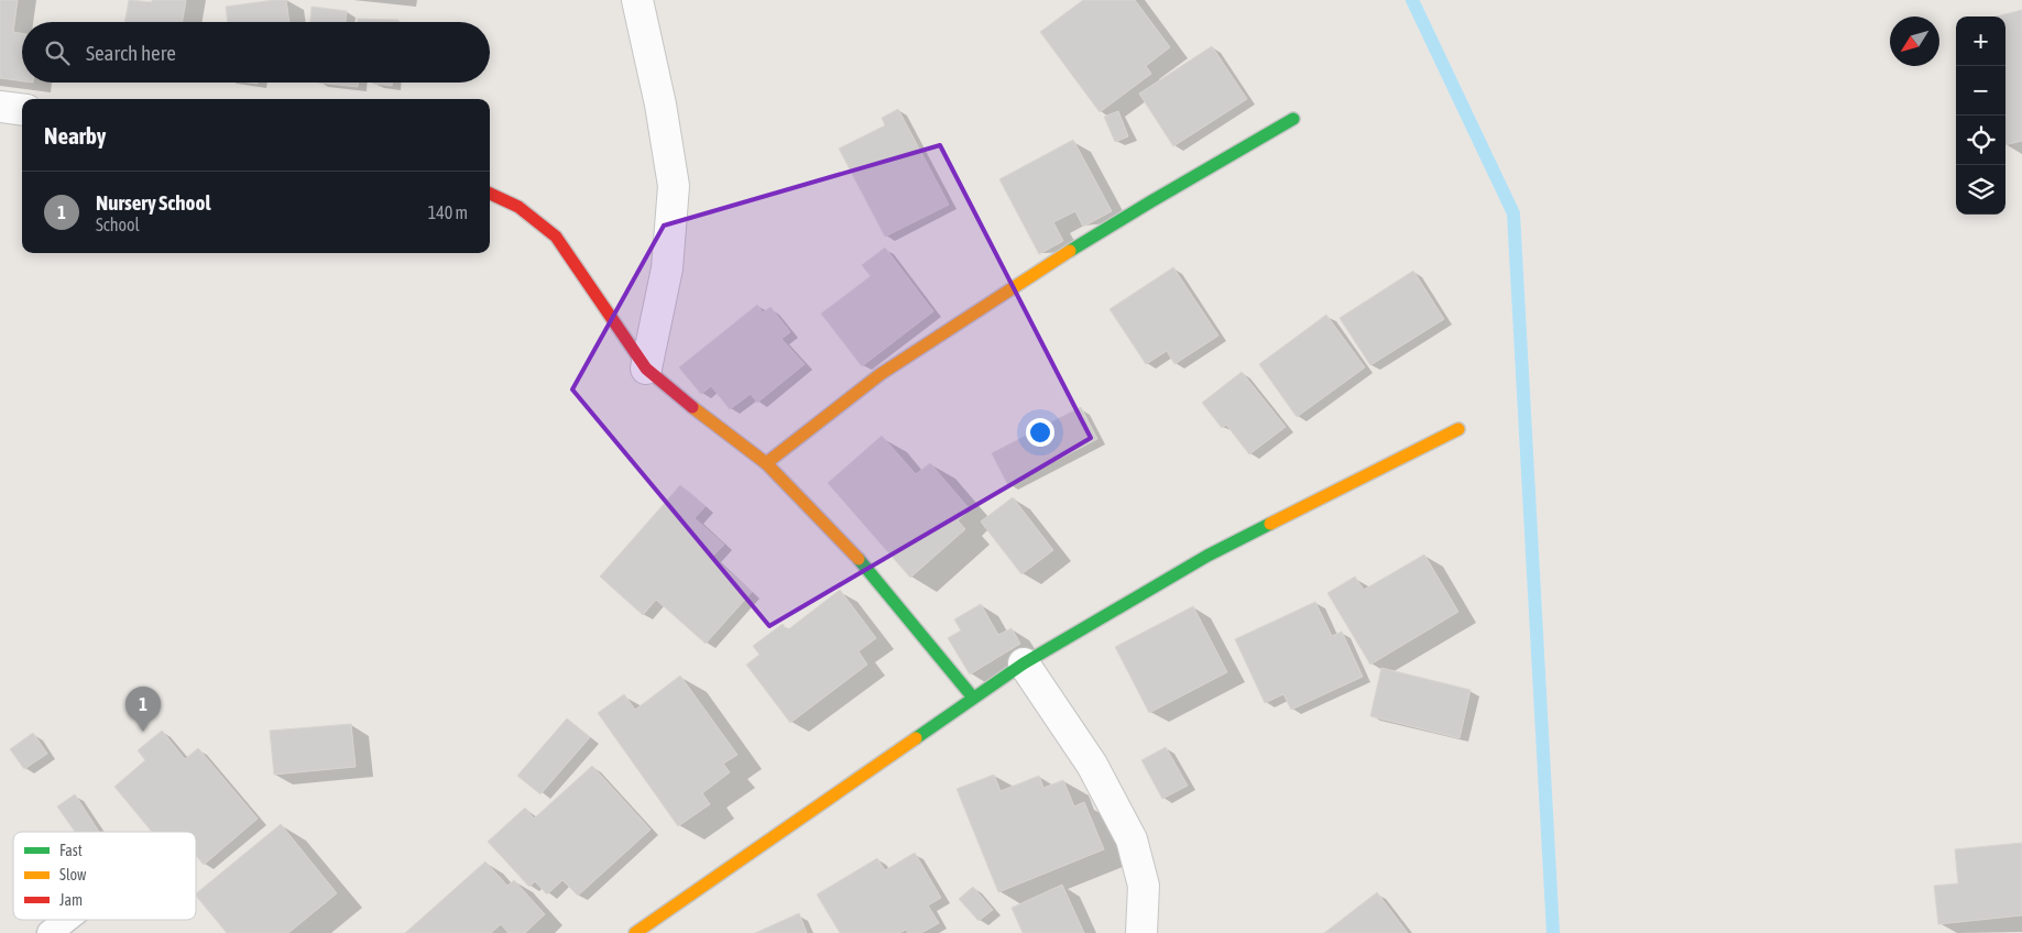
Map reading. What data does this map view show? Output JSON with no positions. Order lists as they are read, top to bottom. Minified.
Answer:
{"legend":["Fast","Slow","Jam"],"north":"bottom left","page":{"map_buttons":["+","−"],"search":"Search here","heading":"Nearby","list":[{"mark":"1","name":"Nursery School","note":"School","value":"140 m"}],"pins":"1"}}
